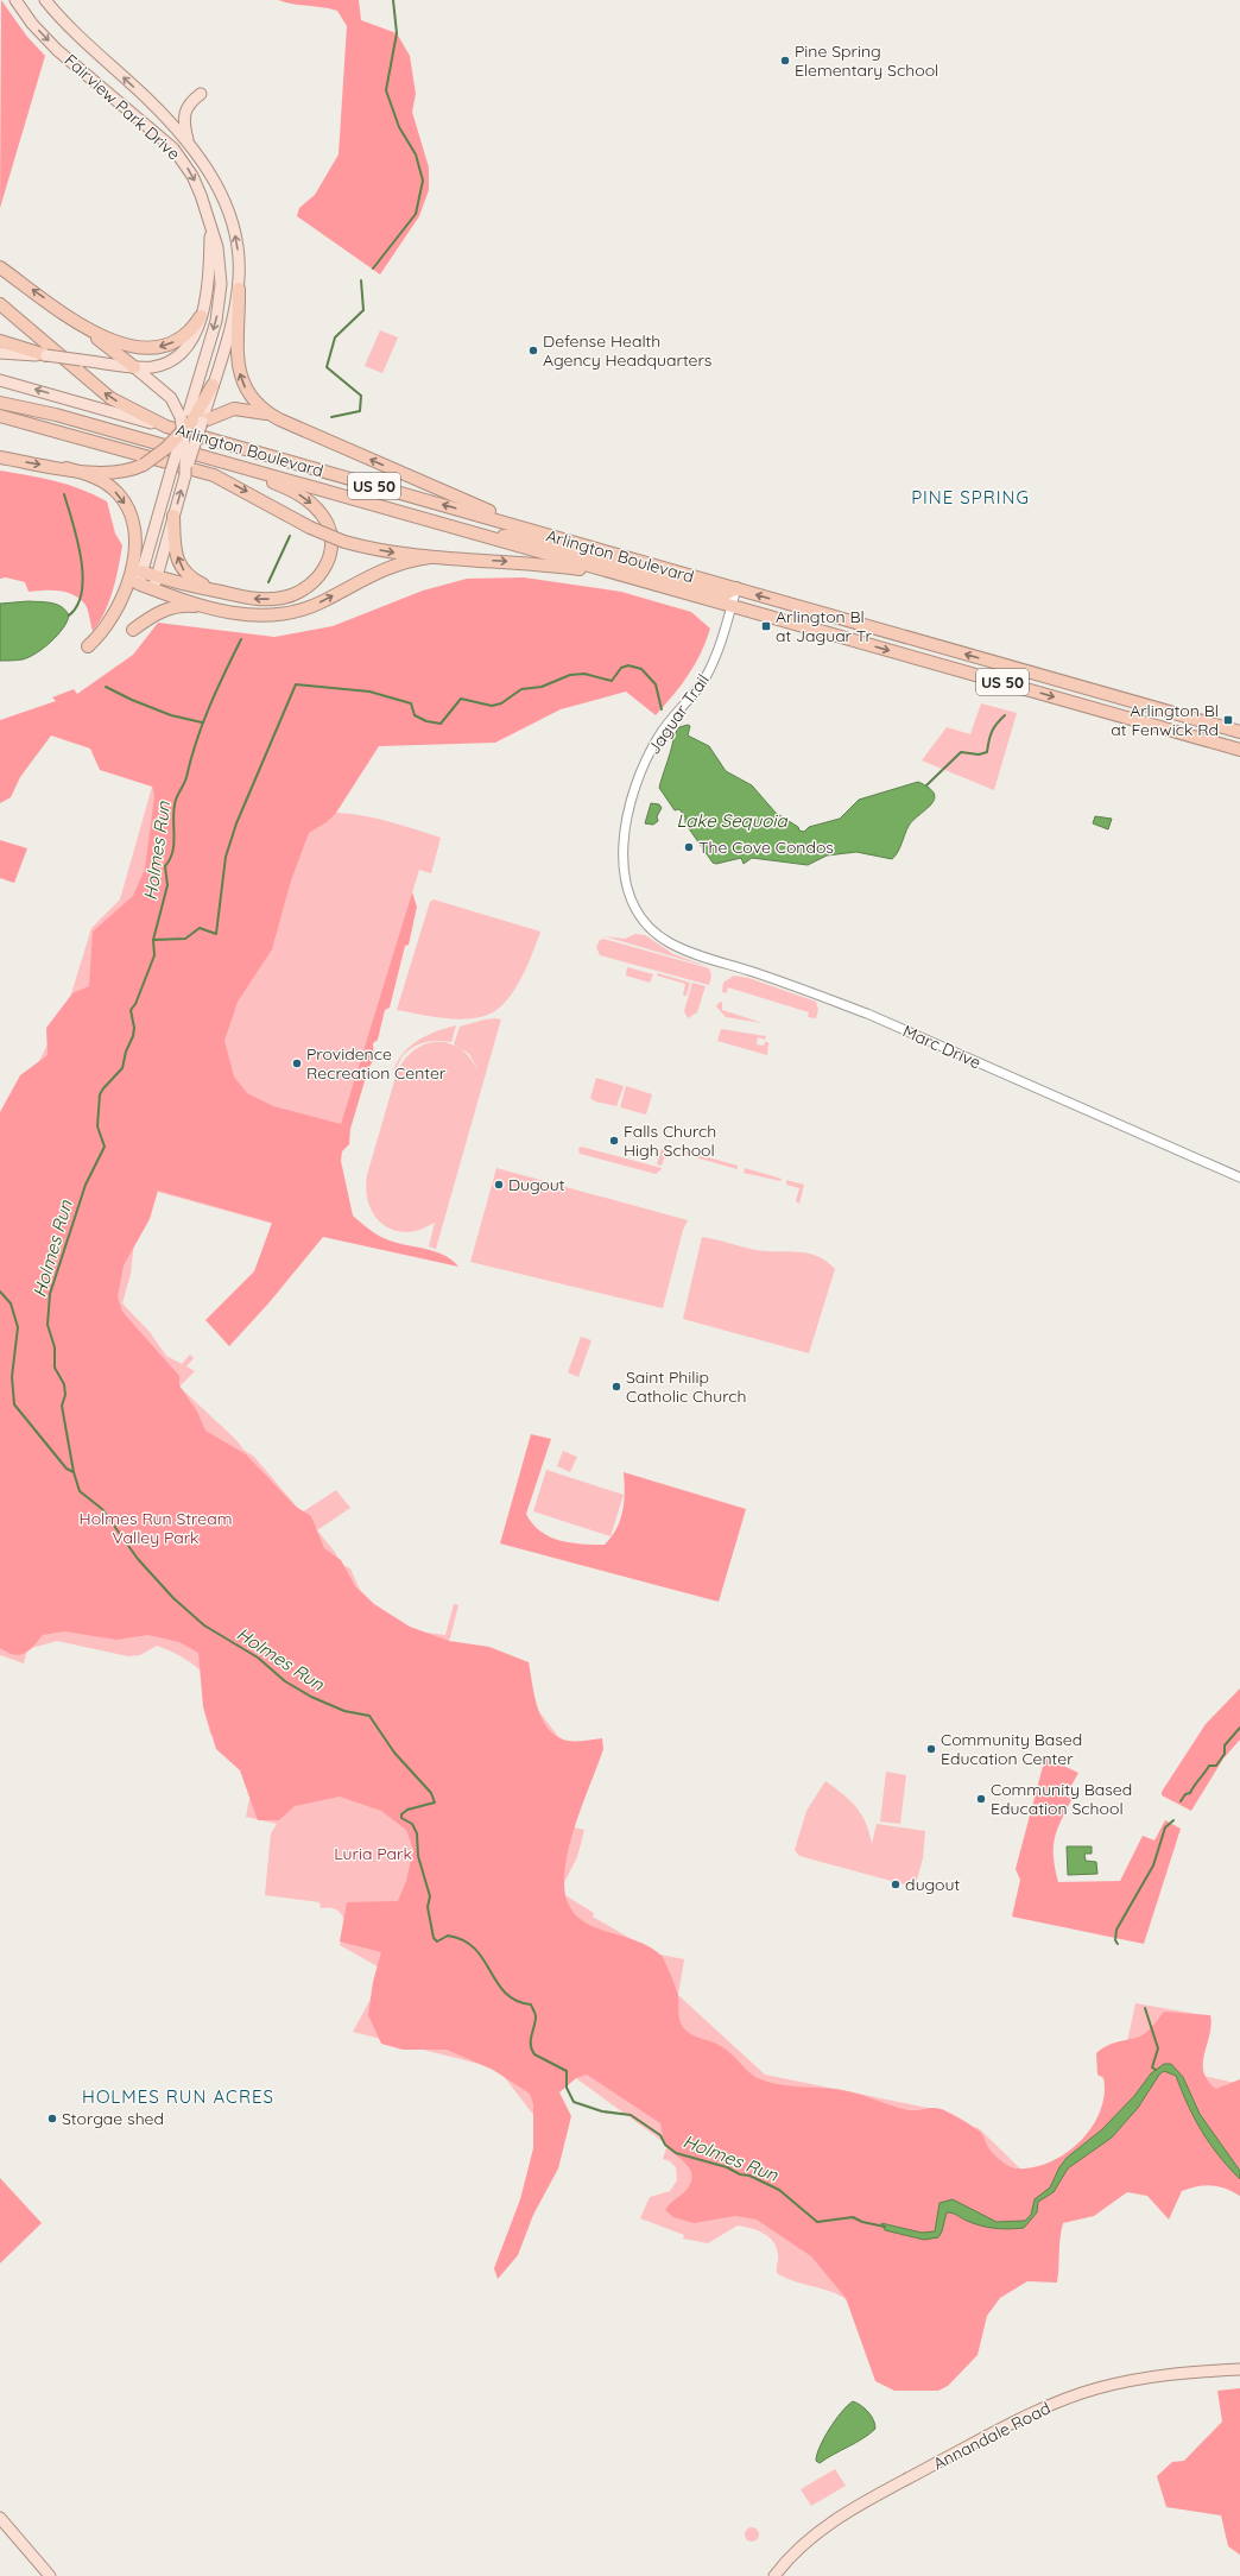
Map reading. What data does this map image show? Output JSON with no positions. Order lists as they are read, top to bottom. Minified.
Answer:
{"streets":{"highway":["Arlington Boulevard","US 50"],"main road":["Fairview Park Drive","Annandale Road"],"street":["Jaguar Trail","Marc Drive"]},"crossings":[["Arlington Boulevard","Jaguar Trail"],["Jaguar Trail","Marc Drive"]],"districts":["PINE SPRING","HOLMES RUN ACRES"],"water":["Lake Sequoia","Holmes Run"],"parks":["Holmes Run Stream Valley Park","Luria Park"],"places":{"other":["Pine Spring Elementary School","Defense Health Agency Headquarters","The Cove Condos","Providence Recreation Center","Falls Church High School","Dugout","Saint Philip Catholic Church","Community Based Education Center","Community Based Education School","dugout","Storgae shed"],"transit":["Arlington Bl at Jaguar Tr","Arlington Bl at Fenwick Rd"]}}
